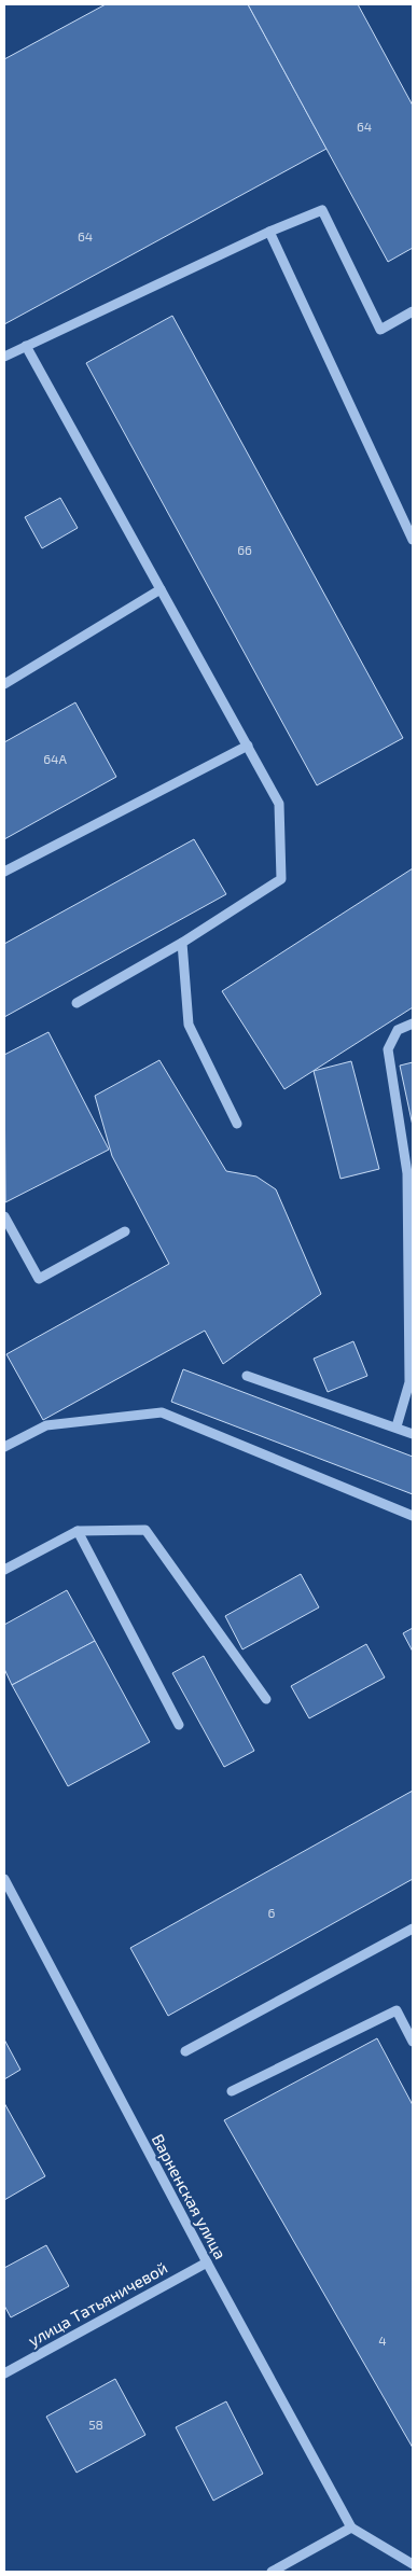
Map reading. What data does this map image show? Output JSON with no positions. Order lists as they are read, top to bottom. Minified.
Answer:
{"streets":{"street":["Варненская улица","улица Татьяничевой"]},"crossings":[["Варненская улица","улица Татьяничевой"]],"house_numbers":["64","64","66","64А","6","4","58"]}
